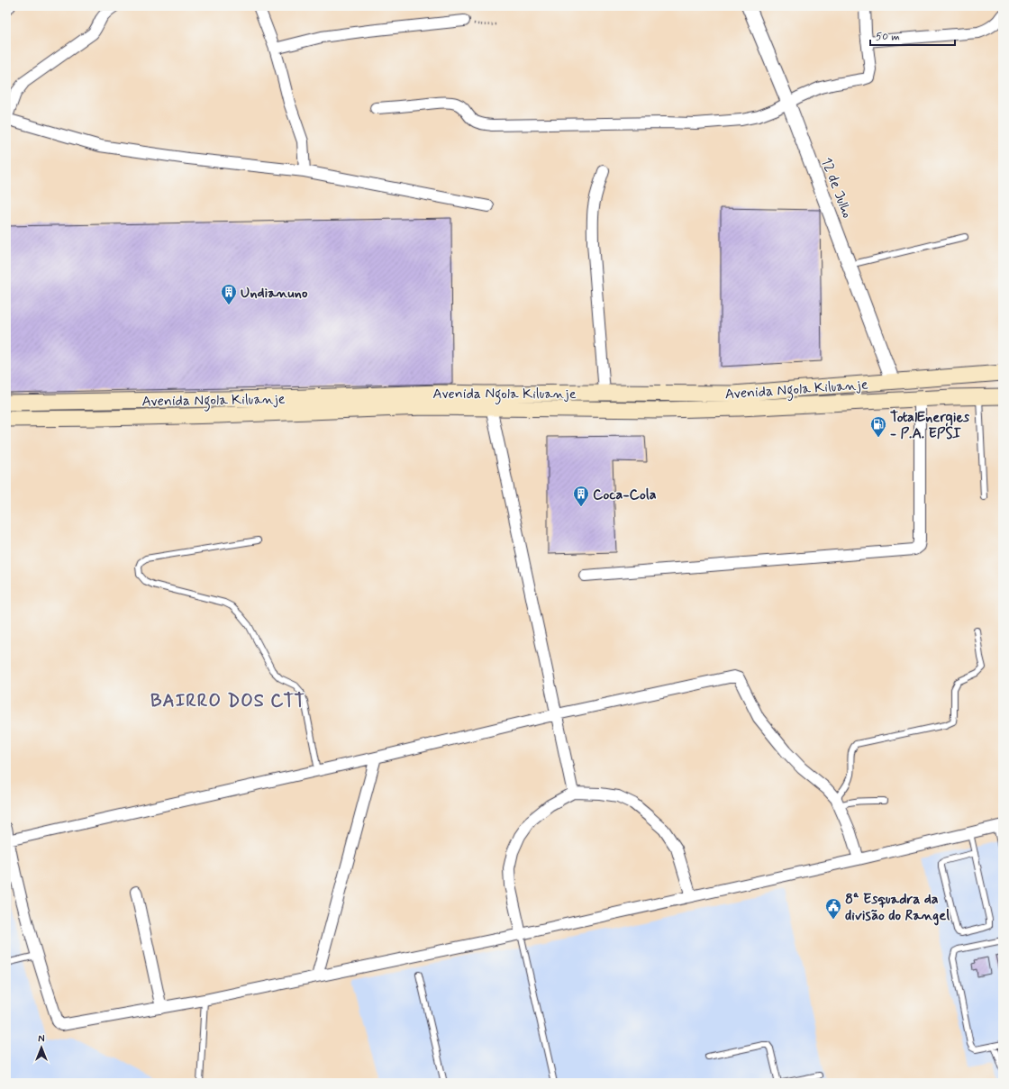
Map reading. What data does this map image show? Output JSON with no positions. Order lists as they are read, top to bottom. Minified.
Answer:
{"streets":{"main road":["Avenida Ngola Kiluanje"],"street":["12 de Julho"]},"crossings":[["12 de Julho","Avenida Ngola Kiluanje"]],"districts":["BAIRRO DOS CTT"],"places":{"building":["Undianuno","Coca-Cola"],"fuel station":["TotalEnergies - P.A. EPSI"],"public building":["8ª Esquadra da divisão do Rangel"]},"scale_bar":"50 m","north":"top"}
